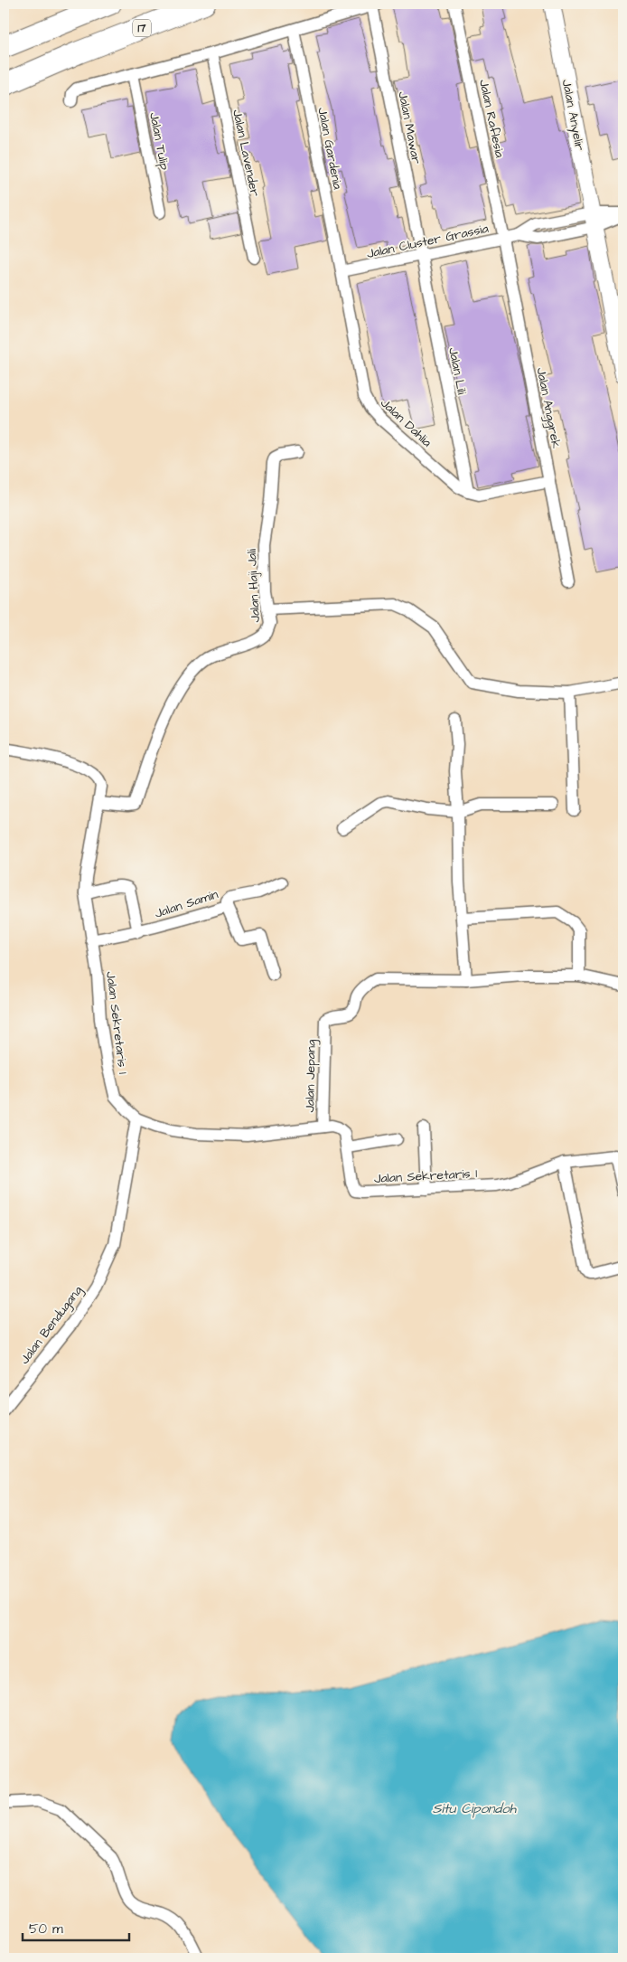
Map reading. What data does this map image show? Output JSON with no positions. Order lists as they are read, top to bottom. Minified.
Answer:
{"streets":{"highway":["17"],"street":["Jalan Anyelir","Jalan Raflesia","Jalan Mawar","Jalan Tulip","Jalan Gardenia","Jalan Lavender","Jalan Cluster Grassia","Jalan Lili","Jalan Anggrek","Jalan Dahlia","Jalan Haji Jali","Jalan Samin","Jalan Sekretaris 1","Jalan Jepang","Jalan Bendugang"]},"crossings":[["Jalan Anyelir","Jalan Cluster Grassia"],["Jalan Raflesia","Jalan Cluster Grassia"],["Jalan Raflesia","Jalan Anggrek"],["Jalan Mawar","Jalan Cluster Grassia"],["Jalan Mawar","Jalan Lili"],["Jalan Gardenia","Jalan Cluster Grassia"],["Jalan Gardenia","Jalan Dahlia"],["Jalan Cluster Grassia","Jalan Lili"],["Jalan Cluster Grassia","Jalan Anggrek"],["Jalan Cluster Grassia","Jalan Dahlia"],["Jalan Lili","Jalan Dahlia"],["Jalan Haji Jali","Jalan Sekretaris 1"],["Jalan Samin","Jalan Sekretaris 1"],["Jalan Sekretaris 1","Jalan Jepang"],["Jalan Sekretaris 1","Jalan Bendugang"]],"water":["Situ Cipondoh"],"scale_bar":"50 m"}
